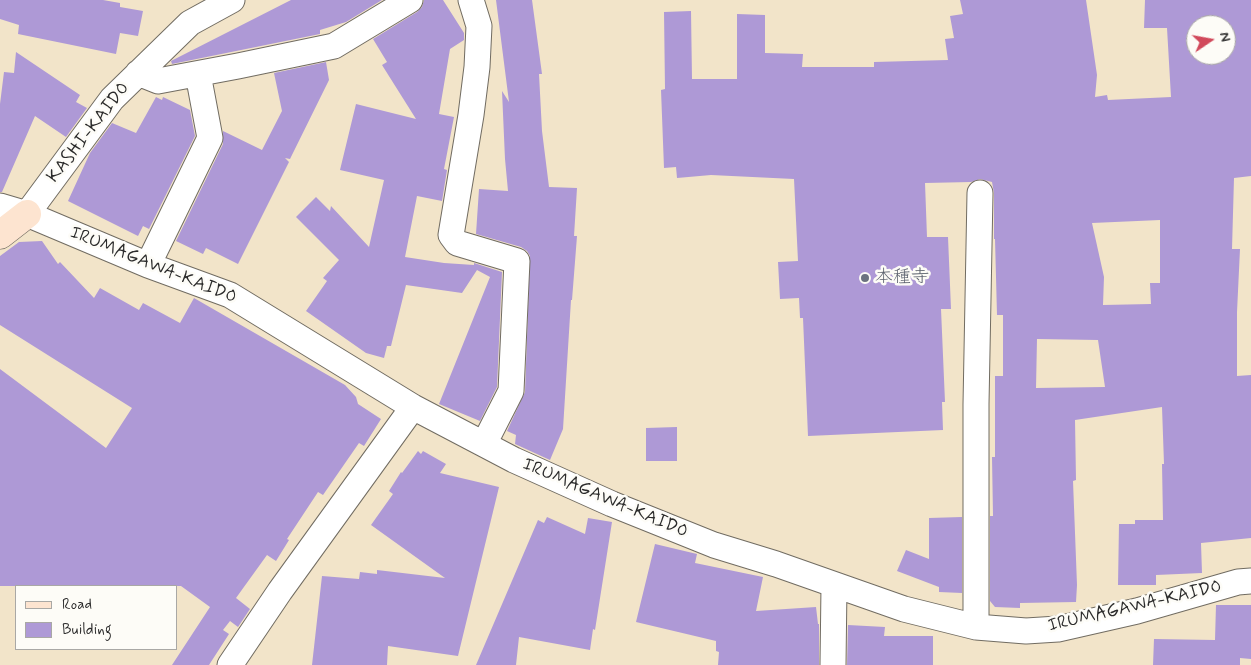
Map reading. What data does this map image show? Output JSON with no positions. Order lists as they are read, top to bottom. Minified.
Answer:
{"streets":{"street":["KASHI-KAIDO","IRUMAGAWA-KAIDO"]},"crossings":[["KASHI-KAIDO","IRUMAGAWA-KAIDO"]],"places":["本種寺"],"legend":["Road","Building"],"north":"right"}
